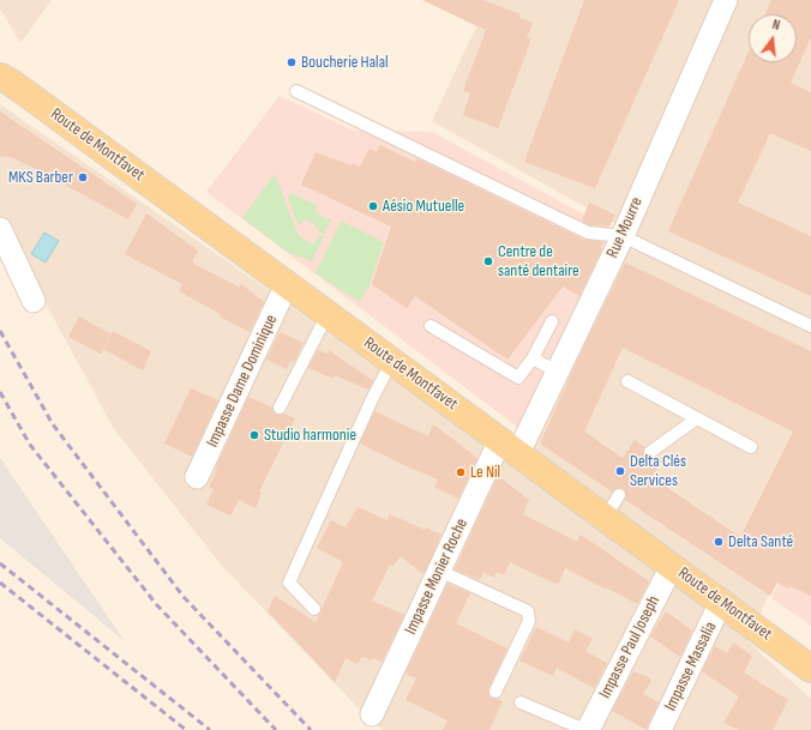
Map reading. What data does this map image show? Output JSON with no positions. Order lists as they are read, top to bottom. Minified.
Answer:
{"streets":{"main road":["Route de Montfavet"],"street":["Rue Mourre","Impasse Dame Dominique","Impasse Monier Roche","Impasse Paul Joseph","Impasse Massalia"]},"crossings":[["Route de Montfavet","Rue Mourre"],["Route de Montfavet","Impasse Dame Dominique"],["Route de Montfavet","Impasse Monier Roche"],["Route de Montfavet","Impasse Paul Joseph"],["Route de Montfavet","Impasse Massalia"],["Rue Mourre","Impasse Monier Roche"]],"places":["Boucherie Halal","MKS Barber","Aésio Mutuelle","Centre de santé dentaire","Studio harmonie","Delta Clés Services","Le Nil","Delta Santé"],"north":"top"}
